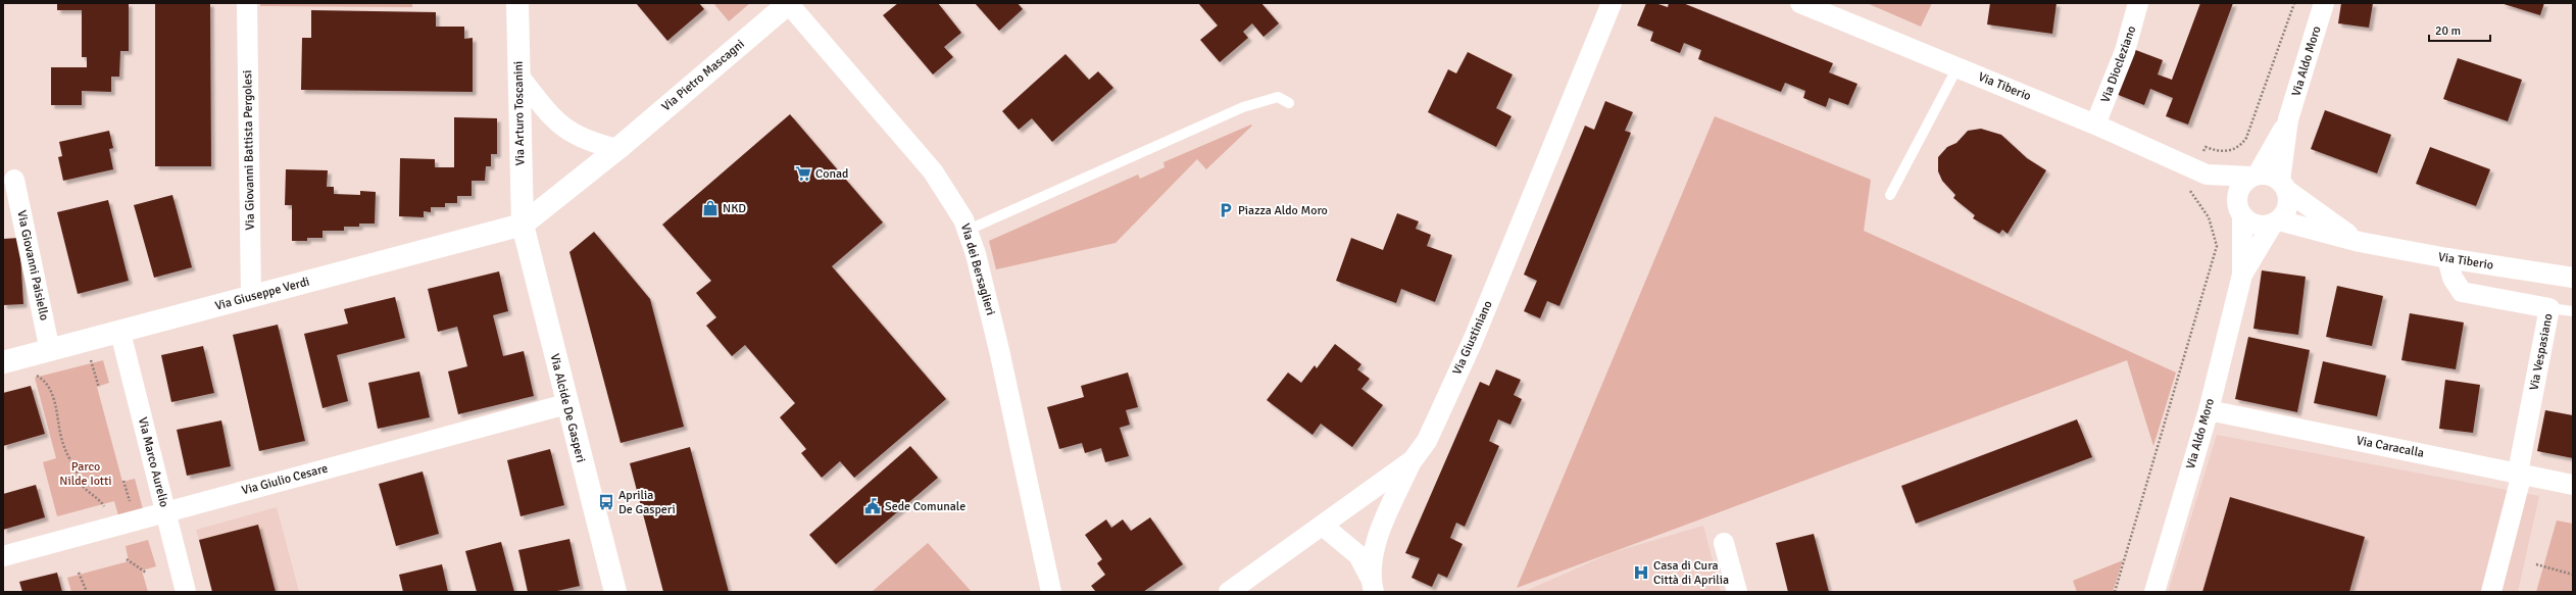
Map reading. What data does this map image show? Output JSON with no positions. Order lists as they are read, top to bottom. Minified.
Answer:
{"streets":{"street":["Via Aldo Moro","Via Diocleziano","Via Pietro Mascagni","Via Tiberio","Via Arturo Toscanini","Via Giovanni Battista Pergolesi","Via Giovanni Paisiello","Via dei Bersaglieri","Via Giuseppe Verdi","Via Giustiniano","Via Vespasiano","Via Alcide De Gasperi","Via Caracalla","Via Marco Aurelio","Via Giulio Cesare"]},"crossings":[["Via Aldo Moro","Via Tiberio"],["Via Aldo Moro","Via Caracalla"],["Via Diocleziano","Via Tiberio"],["Via Pietro Mascagni","Via Arturo Toscanini"],["Via Pietro Mascagni","Via dei Bersaglieri"],["Via Pietro Mascagni","Via Giuseppe Verdi"],["Via Pietro Mascagni","Via Alcide De Gasperi"],["Via Tiberio","Via Vespasiano"],["Via Arturo Toscanini","Via Giuseppe Verdi"],["Via Arturo Toscanini","Via Alcide De Gasperi"],["Via Giovanni Battista Pergolesi","Via Giuseppe Verdi"],["Via Giovanni Paisiello","Via Giuseppe Verdi"],["Via Giuseppe Verdi","Via Alcide De Gasperi"],["Via Giuseppe Verdi","Via Marco Aurelio"],["Via Vespasiano","Via Caracalla"],["Via Alcide De Gasperi","Via Giulio Cesare"],["Via Marco Aurelio","Via Giulio Cesare"]],"parks":["Parco Nilde Iotti"],"places":{"supermarket":["Conad"],"shop":["NKD"],"parking":["Piazza Aldo Moro"],"bus stop":["Aprilia De Gasperi"],"public building":["Sede Comunale"],"hospital":["Casa di Cura Città di Aprilia"]},"scale_bar":"20 m"}
